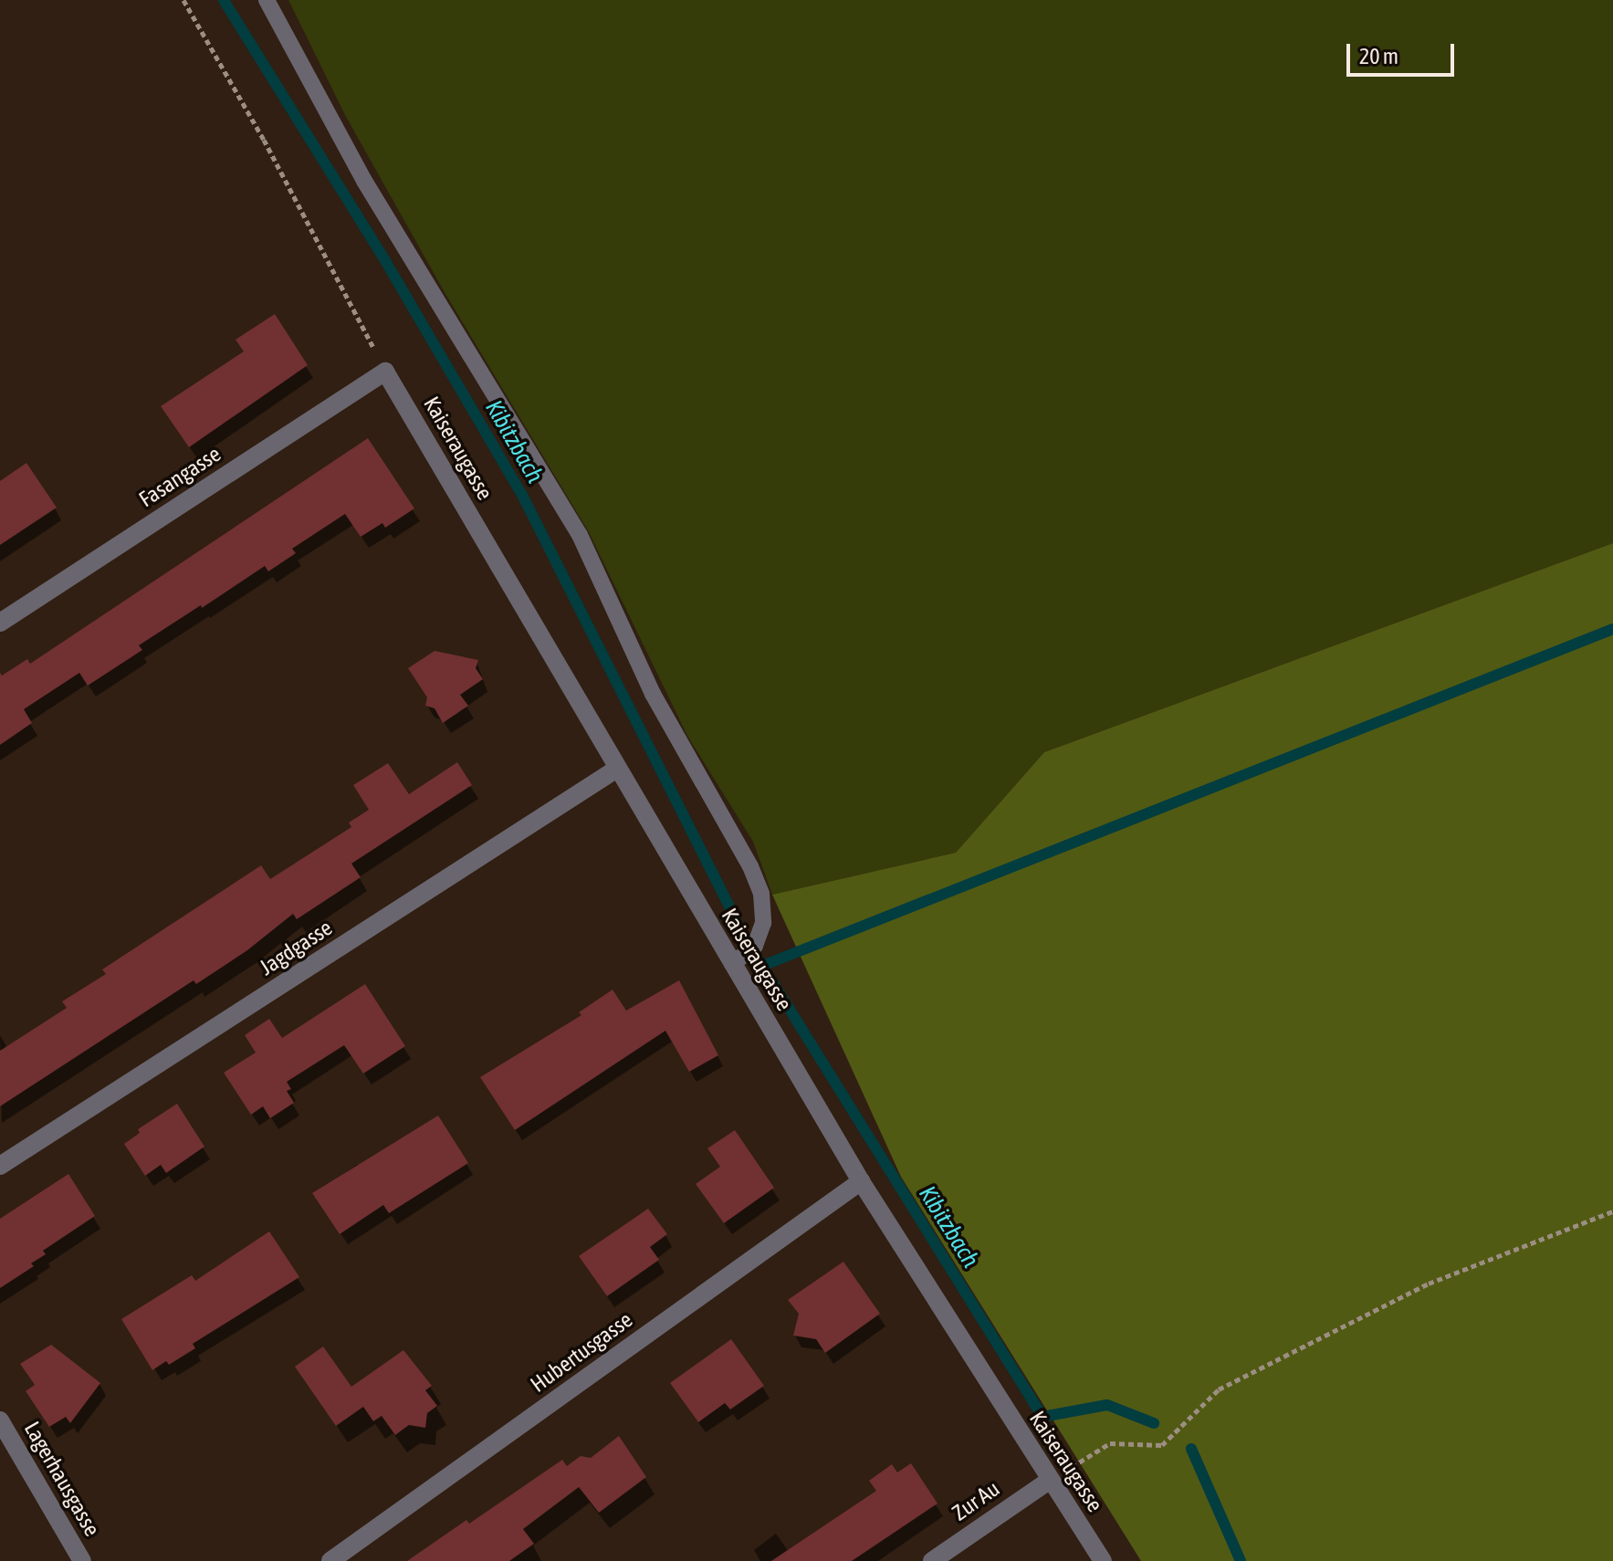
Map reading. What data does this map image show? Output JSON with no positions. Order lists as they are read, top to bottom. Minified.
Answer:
{"streets":{"street":["Kaiseraugasse","Fasangasse","Jagdgasse","Hubertusgasse","Lagerhausgasse","Zur Au"]},"crossings":[["Kaiseraugasse","Fasangasse"],["Kaiseraugasse","Jagdgasse"],["Kaiseraugasse","Hubertusgasse"],["Kaiseraugasse","Zur Au"]],"water":["Kibitzbach"],"scale_bar":"20 m"}
